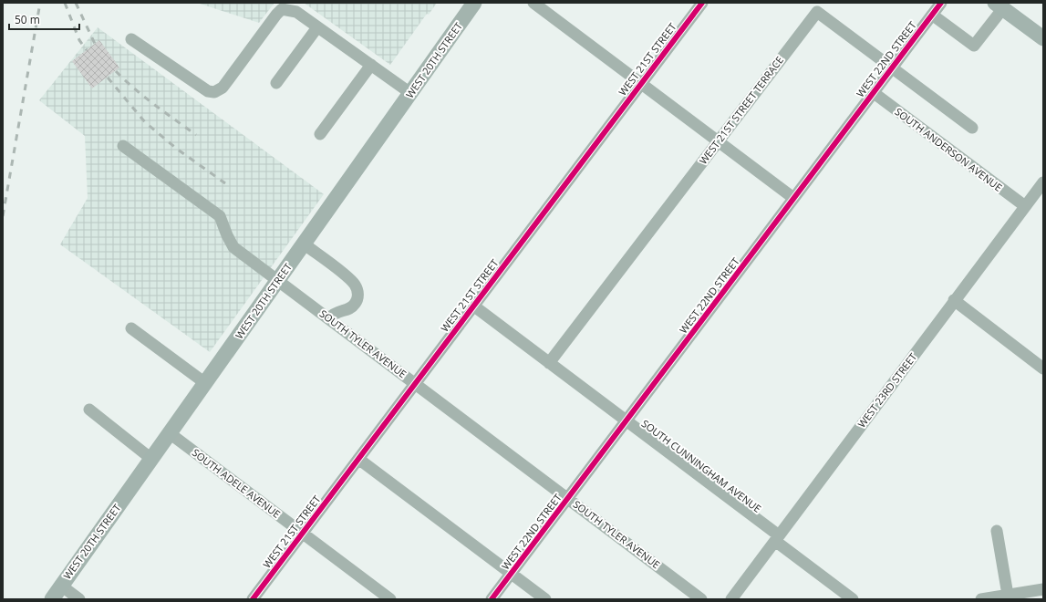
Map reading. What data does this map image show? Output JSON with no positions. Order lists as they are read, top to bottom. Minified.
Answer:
{"streets":{"main road":["WEST 20TH STREET"],"street":["WEST 21ST STREET","WEST 22ND STREET","WEST 21ST STREET TERRACE","SOUTH ANDERSON AVENUE","SOUTH TYLER AVENUE","WEST 23RD STREET","SOUTH CUNNINGHAM AVENUE","SOUTH ADELE AVENUE"]},"crossings":[["WEST 21ST STREET","SOUTH TYLER AVENUE"],["WEST 21ST STREET","SOUTH CUNNINGHAM AVENUE"],["WEST 21ST STREET","SOUTH ADELE AVENUE"],["WEST 22ND STREET","WEST 21ST STREET TERRACE"],["WEST 22ND STREET","SOUTH ANDERSON AVENUE"],["WEST 22ND STREET","SOUTH TYLER AVENUE"],["WEST 22ND STREET","SOUTH CUNNINGHAM AVENUE"],["WEST 20TH STREET","SOUTH TYLER AVENUE"],["WEST 20TH STREET","SOUTH ADELE AVENUE"],["WEST 21ST STREET TERRACE","SOUTH CUNNINGHAM AVENUE"],["SOUTH ANDERSON AVENUE","WEST 23RD STREET"],["WEST 23RD STREET","SOUTH CUNNINGHAM AVENUE"]],"scale_bar":"50 m"}
